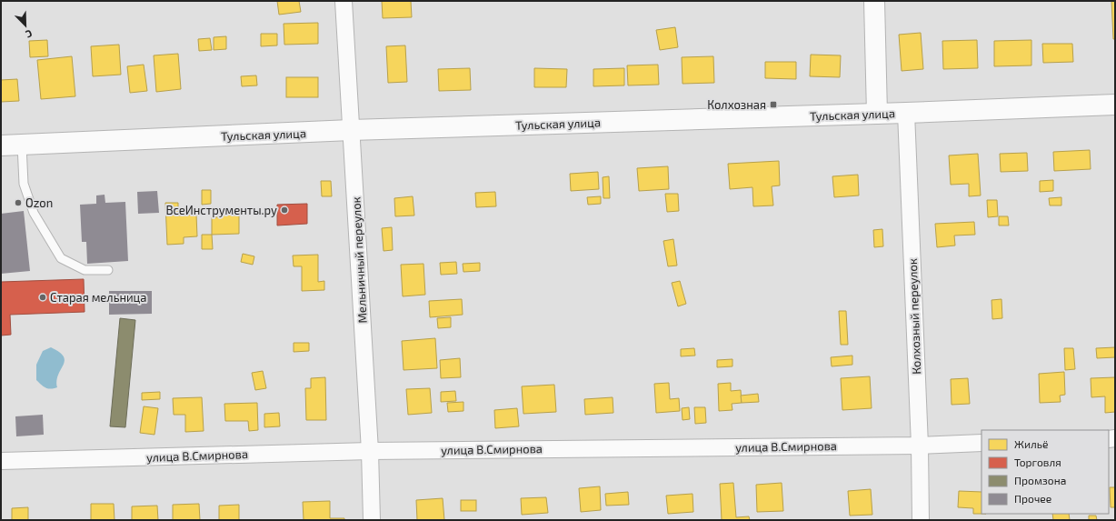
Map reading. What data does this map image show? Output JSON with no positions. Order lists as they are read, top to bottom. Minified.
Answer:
{"streets":{"main road":["Тульская улица"],"street":["Мельничный переулок","Колхозный переулок","улица В.Смирнова"]},"crossings":[["Тульская улица","Мельничный переулок"],["Тульская улица","Колхозный переулок"],["Мельничный переулок","улица В.Смирнова"],["Колхозный переулок","улица В.Смирнова"]],"places":{"transit":["Колхозная"],"other":["Ozon","ВсеИнструменты.ру","Старая мельница"]},"legend":["Жильё","Торговля","Промзона","Прочее"],"north":"bottom right"}
